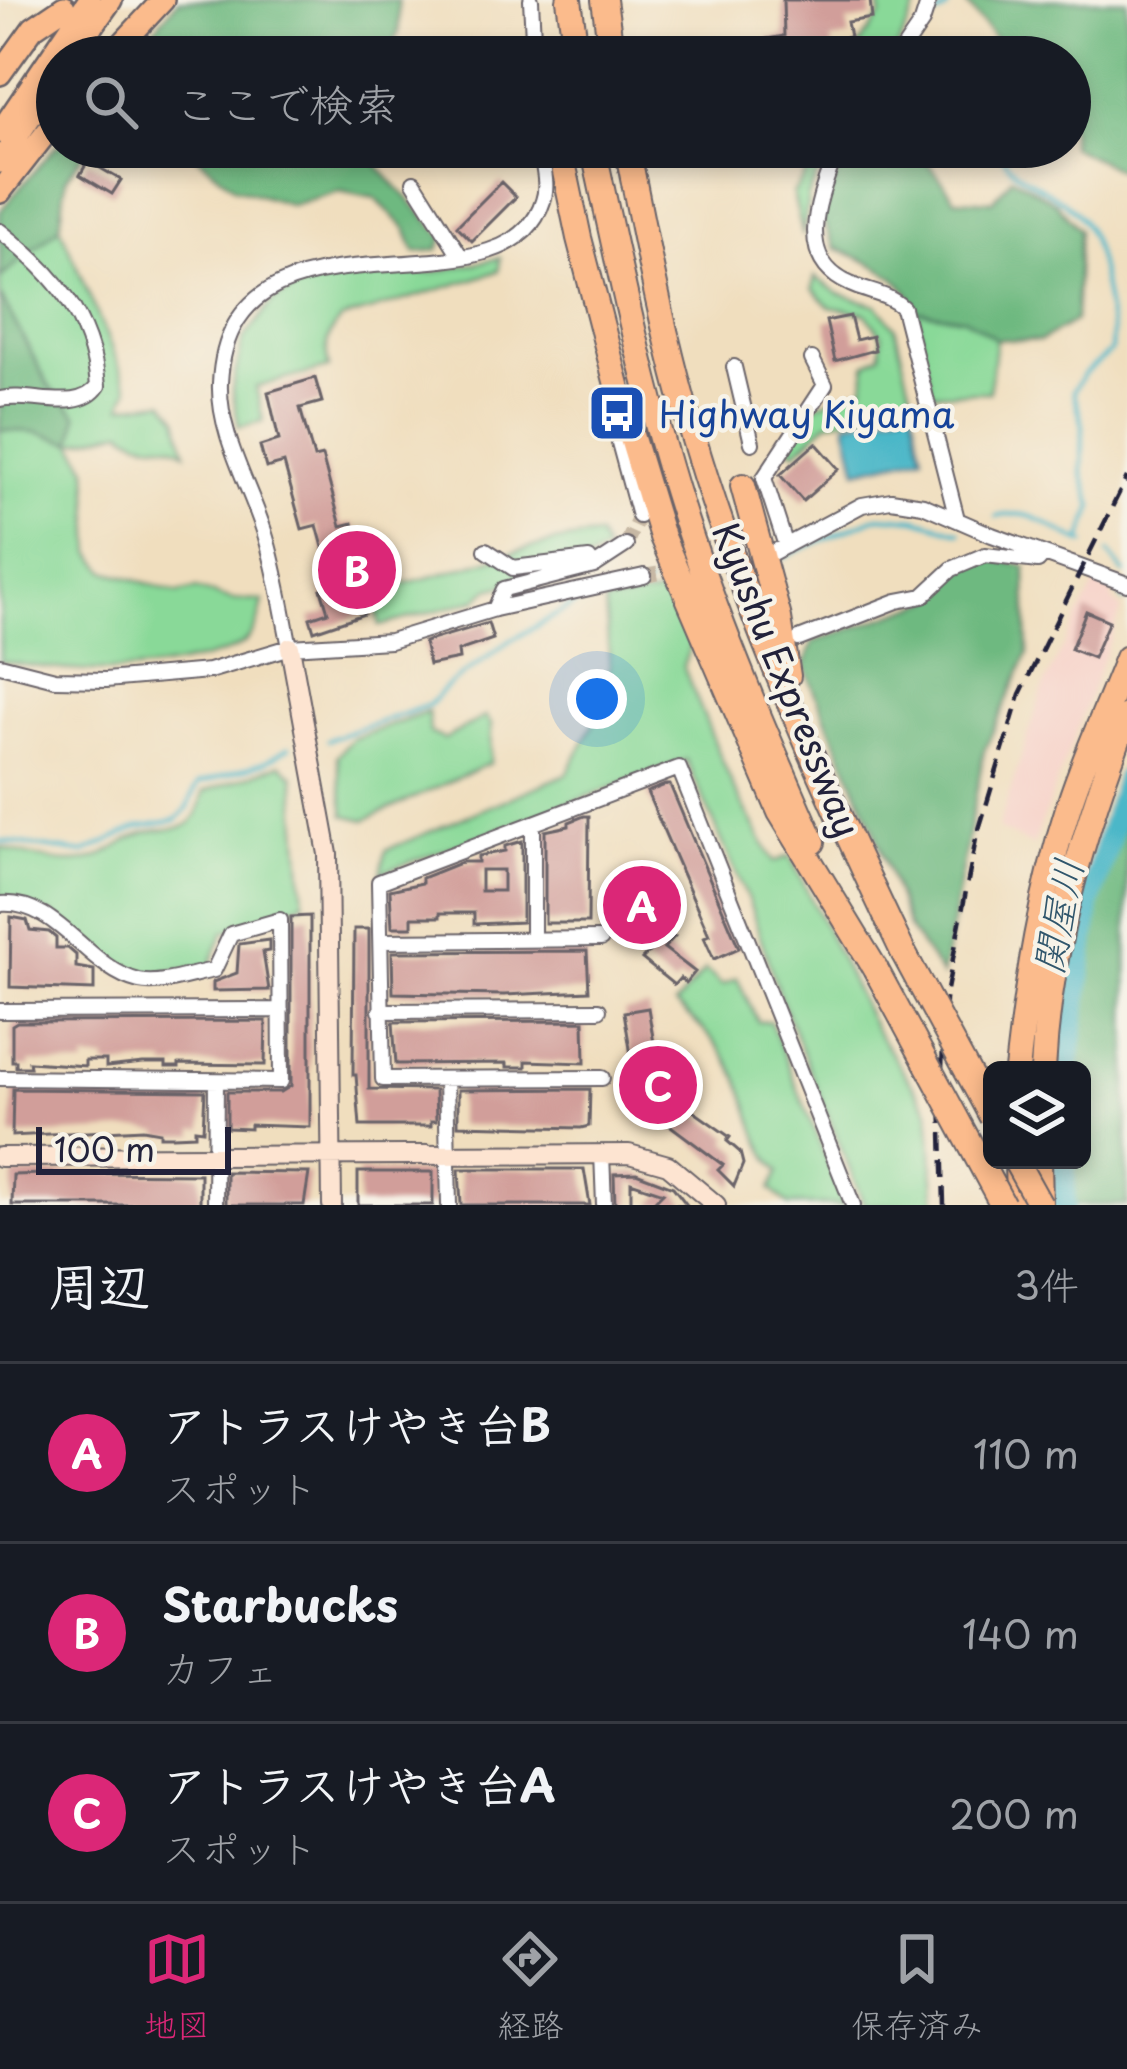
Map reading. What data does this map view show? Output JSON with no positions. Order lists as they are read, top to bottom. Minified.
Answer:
{"streets":{"highway":["Kyushu Expressway"]},"water":["関屋川"],"places":{"bus stop":["Highway Kiyama"]},"scale_bar":"100 m","page":{"search":"ここで検索","pins":["B","A","C"],"scale":"100 m","heading":["周辺","3件"],"list":[{"mark":"A","name":"アトラスけやき台B","note":"スポット","value":"110 m"},{"mark":"B","name":"Starbucks","note":"カフェ","value":"140 m"},{"mark":"C","name":"アトラスけやき台A","note":"スポット","value":"200 m"}],"nav":["地図","経路","保存済み"]}}
